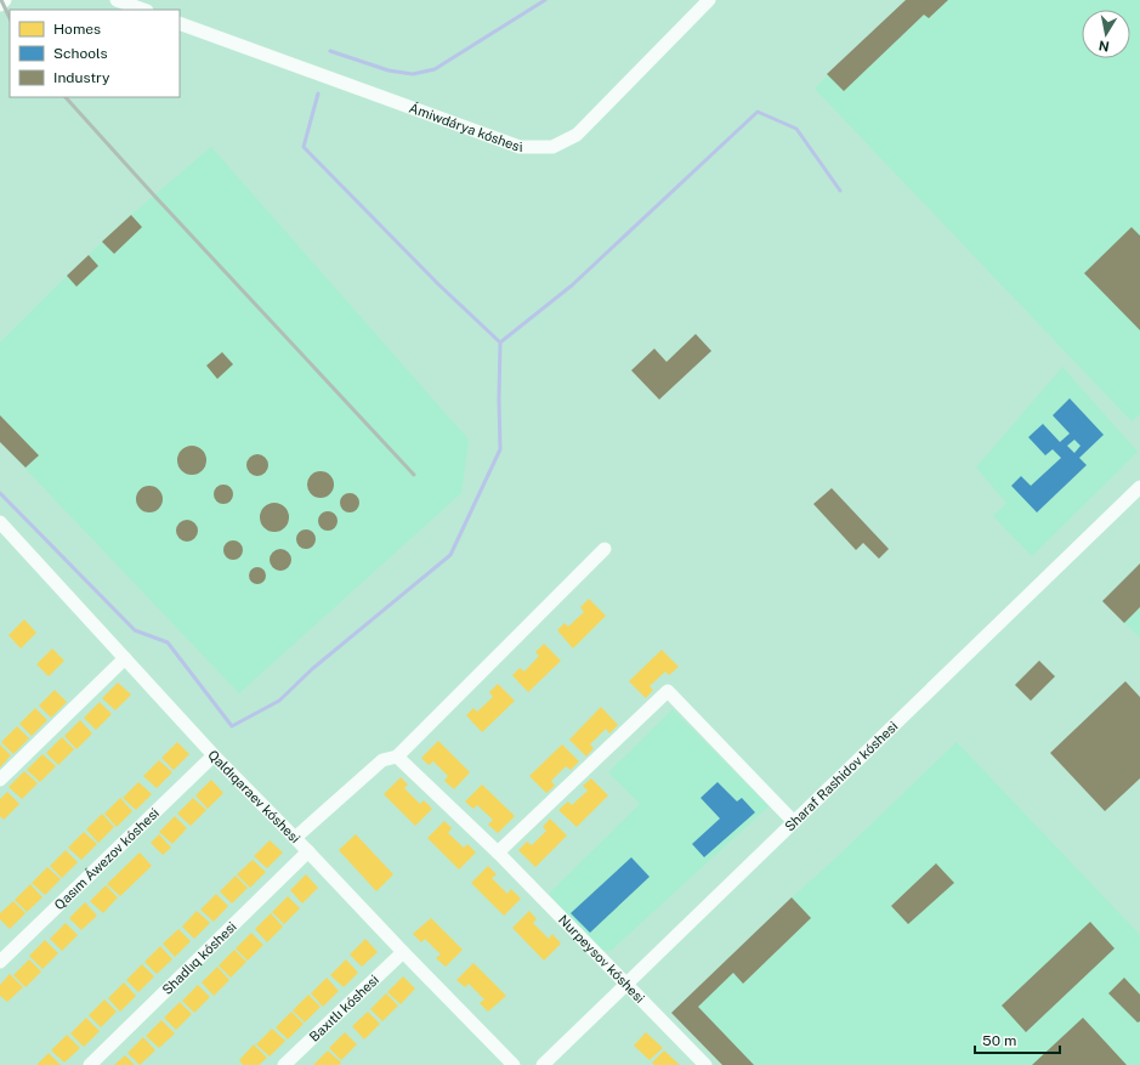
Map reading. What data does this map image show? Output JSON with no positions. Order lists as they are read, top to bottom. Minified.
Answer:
{"streets":{"street":["Ámiwdárya kóshesi","Sharaf Rashidov kóshesi","Qaldıqaraev kóshesi","Qasım Áwezov kóshesi","Shadlıq kóshesi","Nurpeysov kóshesi","Baxıtlı kóshesi"]},"crossings":[["Sharaf Rashidov kóshesi","Nurpeysov kóshesi"],["Qaldıqaraev kóshesi","Qasım Áwezov kóshesi"],["Qaldıqaraev kóshesi","Shadlıq kóshesi"],["Qaldıqaraev kóshesi","Baxıtlı kóshesi"]],"legend":["Homes","Schools","Industry"],"scale_bar":"50 m","north":"bottom"}
